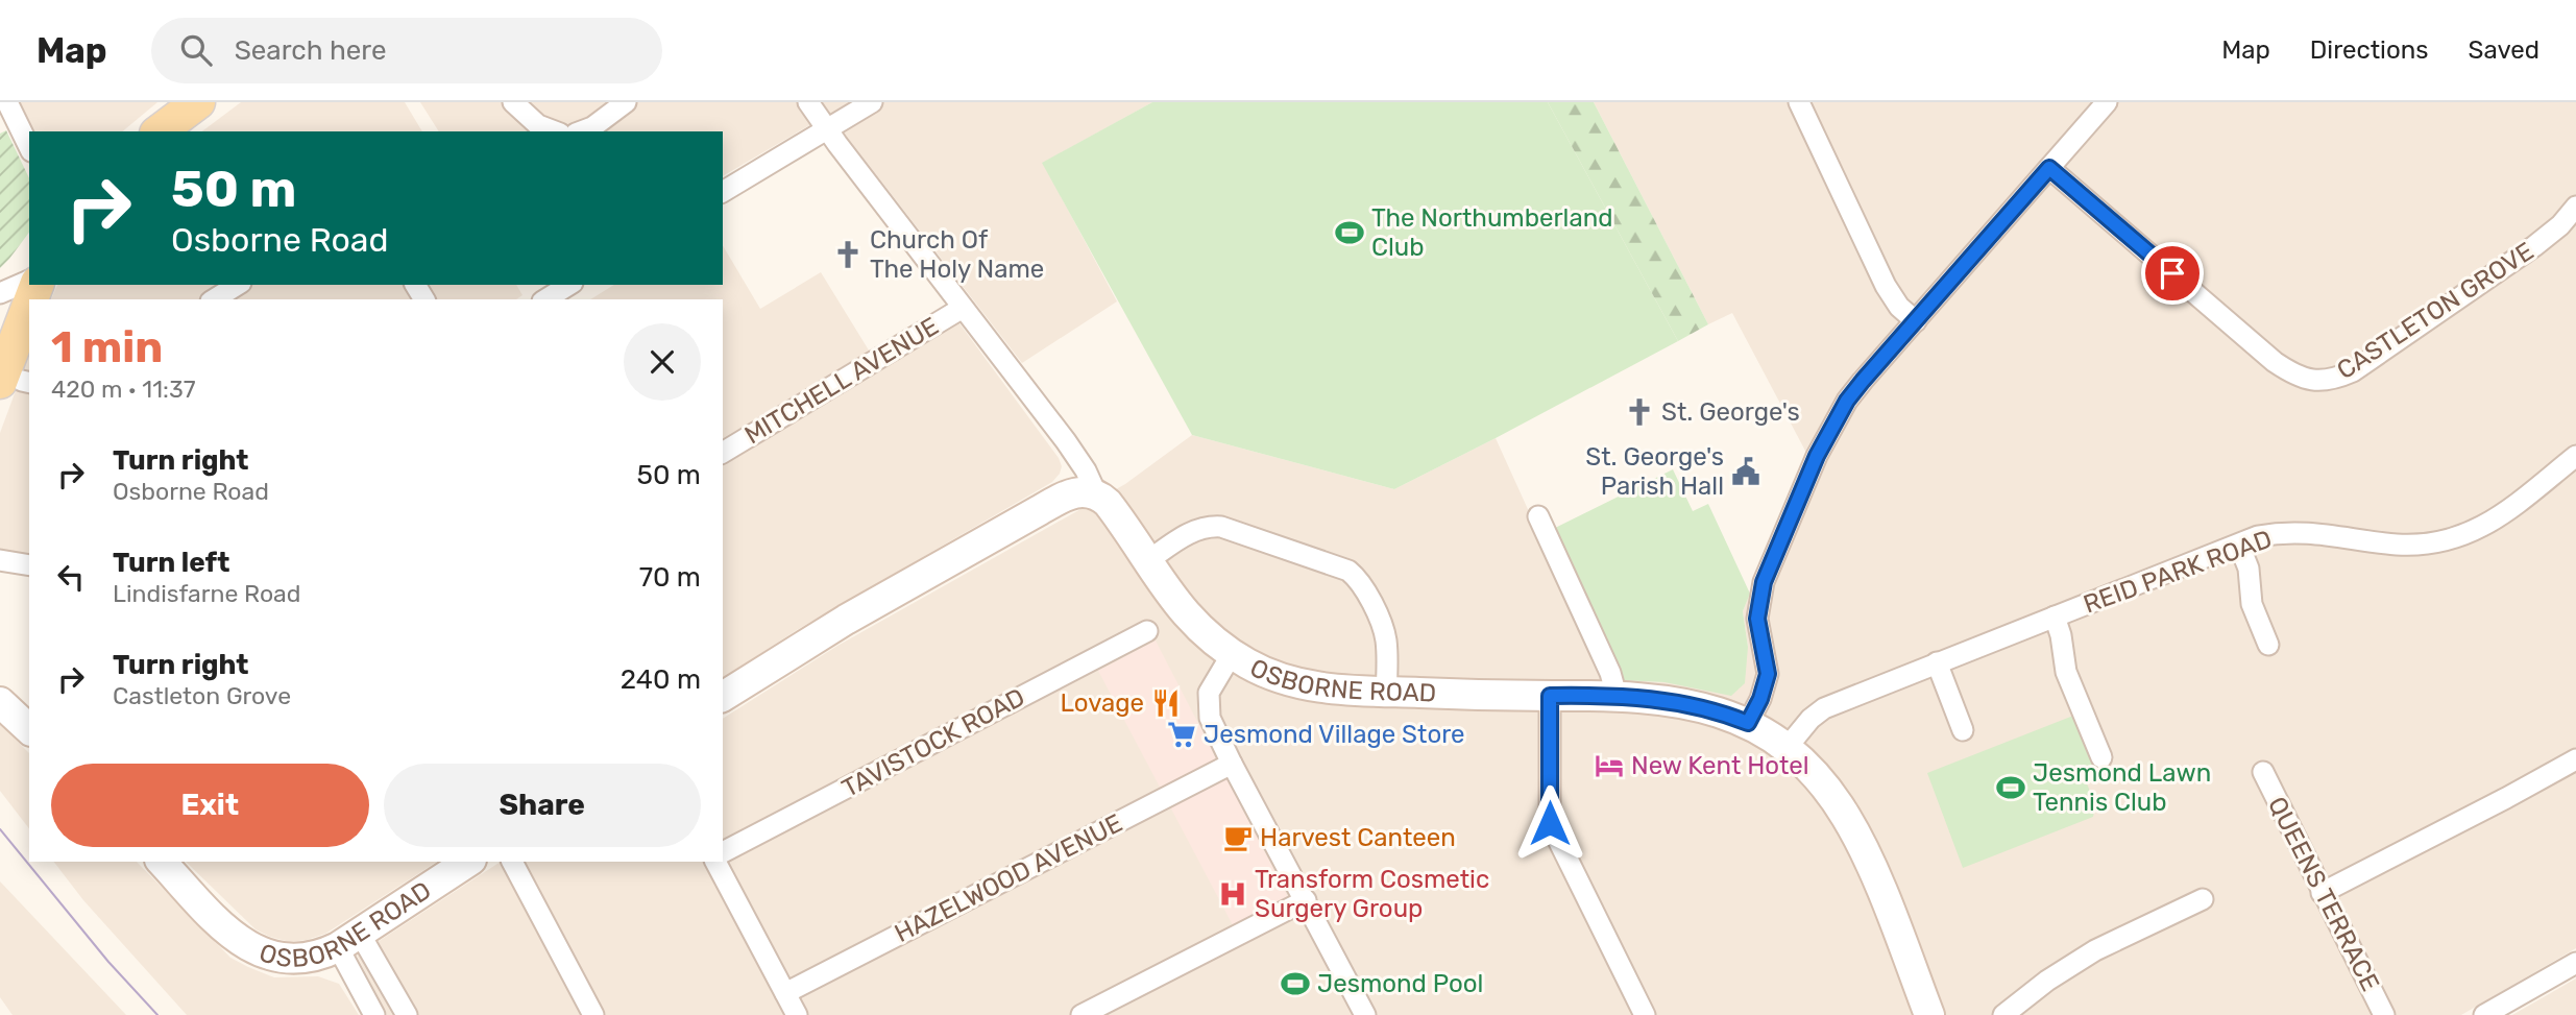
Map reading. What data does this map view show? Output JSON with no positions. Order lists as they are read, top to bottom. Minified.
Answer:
{"streets":{"main road":["OSBORNE ROAD"],"street":["CASTLETON GROVE","MITCHELL AVENUE","REID PARK ROAD","TAVISTOCK ROAD","HAZELWOOD AVENUE","QUEENS TERRACE"]},"crossings":[["REID PARK ROAD","OSBORNE ROAD"]],"places":{"sports":["The Northumberland Club","Jesmond Lawn Tennis Club","Jesmond Pool"],"church":["Church Of The Holy Name","St. George's"],"public building":["St. George's Parish Hall"],"restaurant":["Lovage"],"supermarket":["Jesmond Village Store"],"hotel":["New Kent Hotel"],"cafe":["Harvest Canteen"],"hospital":["Transform Cosmetic Surgery Group"]},"page":{"header":"Map","search":"Search here","nav":["Map","Directions","Saved"],"turn":["50 m","Osborne Road"],"heading":["1 min","420 m · 11:37"],"list":[{"name":"Turn right","note":"Osborne Road","value":"50 m"},{"name":"Turn left","note":"Lindisfarne Road","value":"70 m"},{"name":"Turn right","note":"Castleton Grove","value":"240 m"}],"buttons":["Exit","Share"]}}
